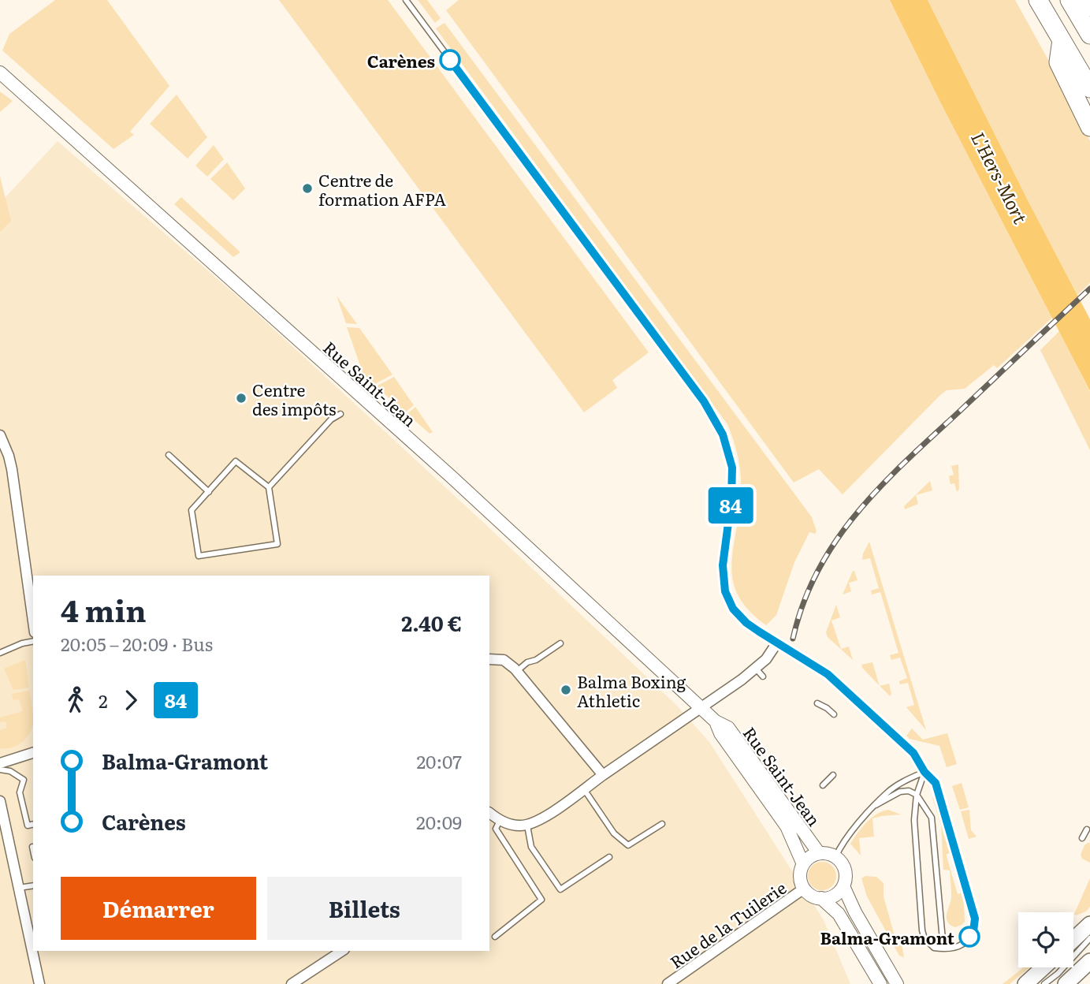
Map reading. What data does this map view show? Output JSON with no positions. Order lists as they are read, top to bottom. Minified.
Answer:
{"streets":{"street":["Rue Saint-Jean","Rue de la Tuilerie"]},"crossings":[["Rue Saint-Jean","Rue de la Tuilerie"]],"water":["L'Hers-Mort"],"places":["Carènes","Centre de formation AFPA","Centre des impôts","Balma Boxing Athletic","Balma-Gramont"],"lines":["bus line 84"],"page":{"on_map":"84","heading":["4 min","20:05 – 20:09 · Bus","2.40 €"],"legs":["2","84"],"list":[{"name":"Balma-Gramont","value":"20:07"},{"name":"Carènes","value":"20:09"}],"buttons":["Démarrer","Billets"]}}
